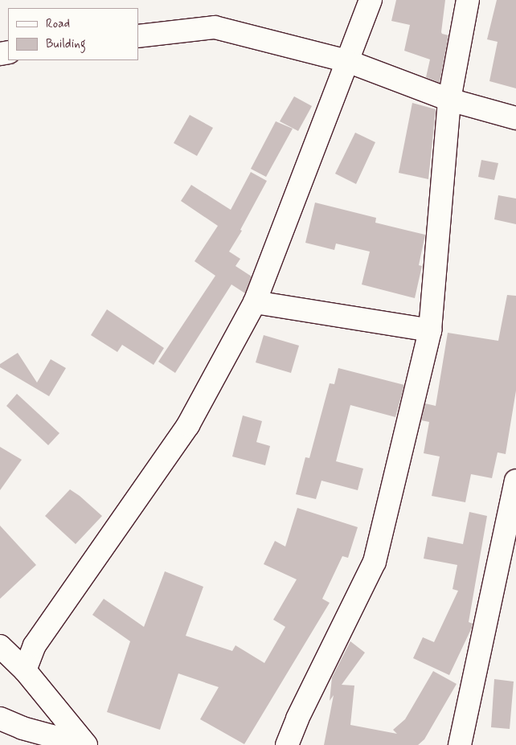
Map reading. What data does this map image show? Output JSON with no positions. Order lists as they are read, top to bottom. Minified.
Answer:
{"legend":["Road","Building"]}
